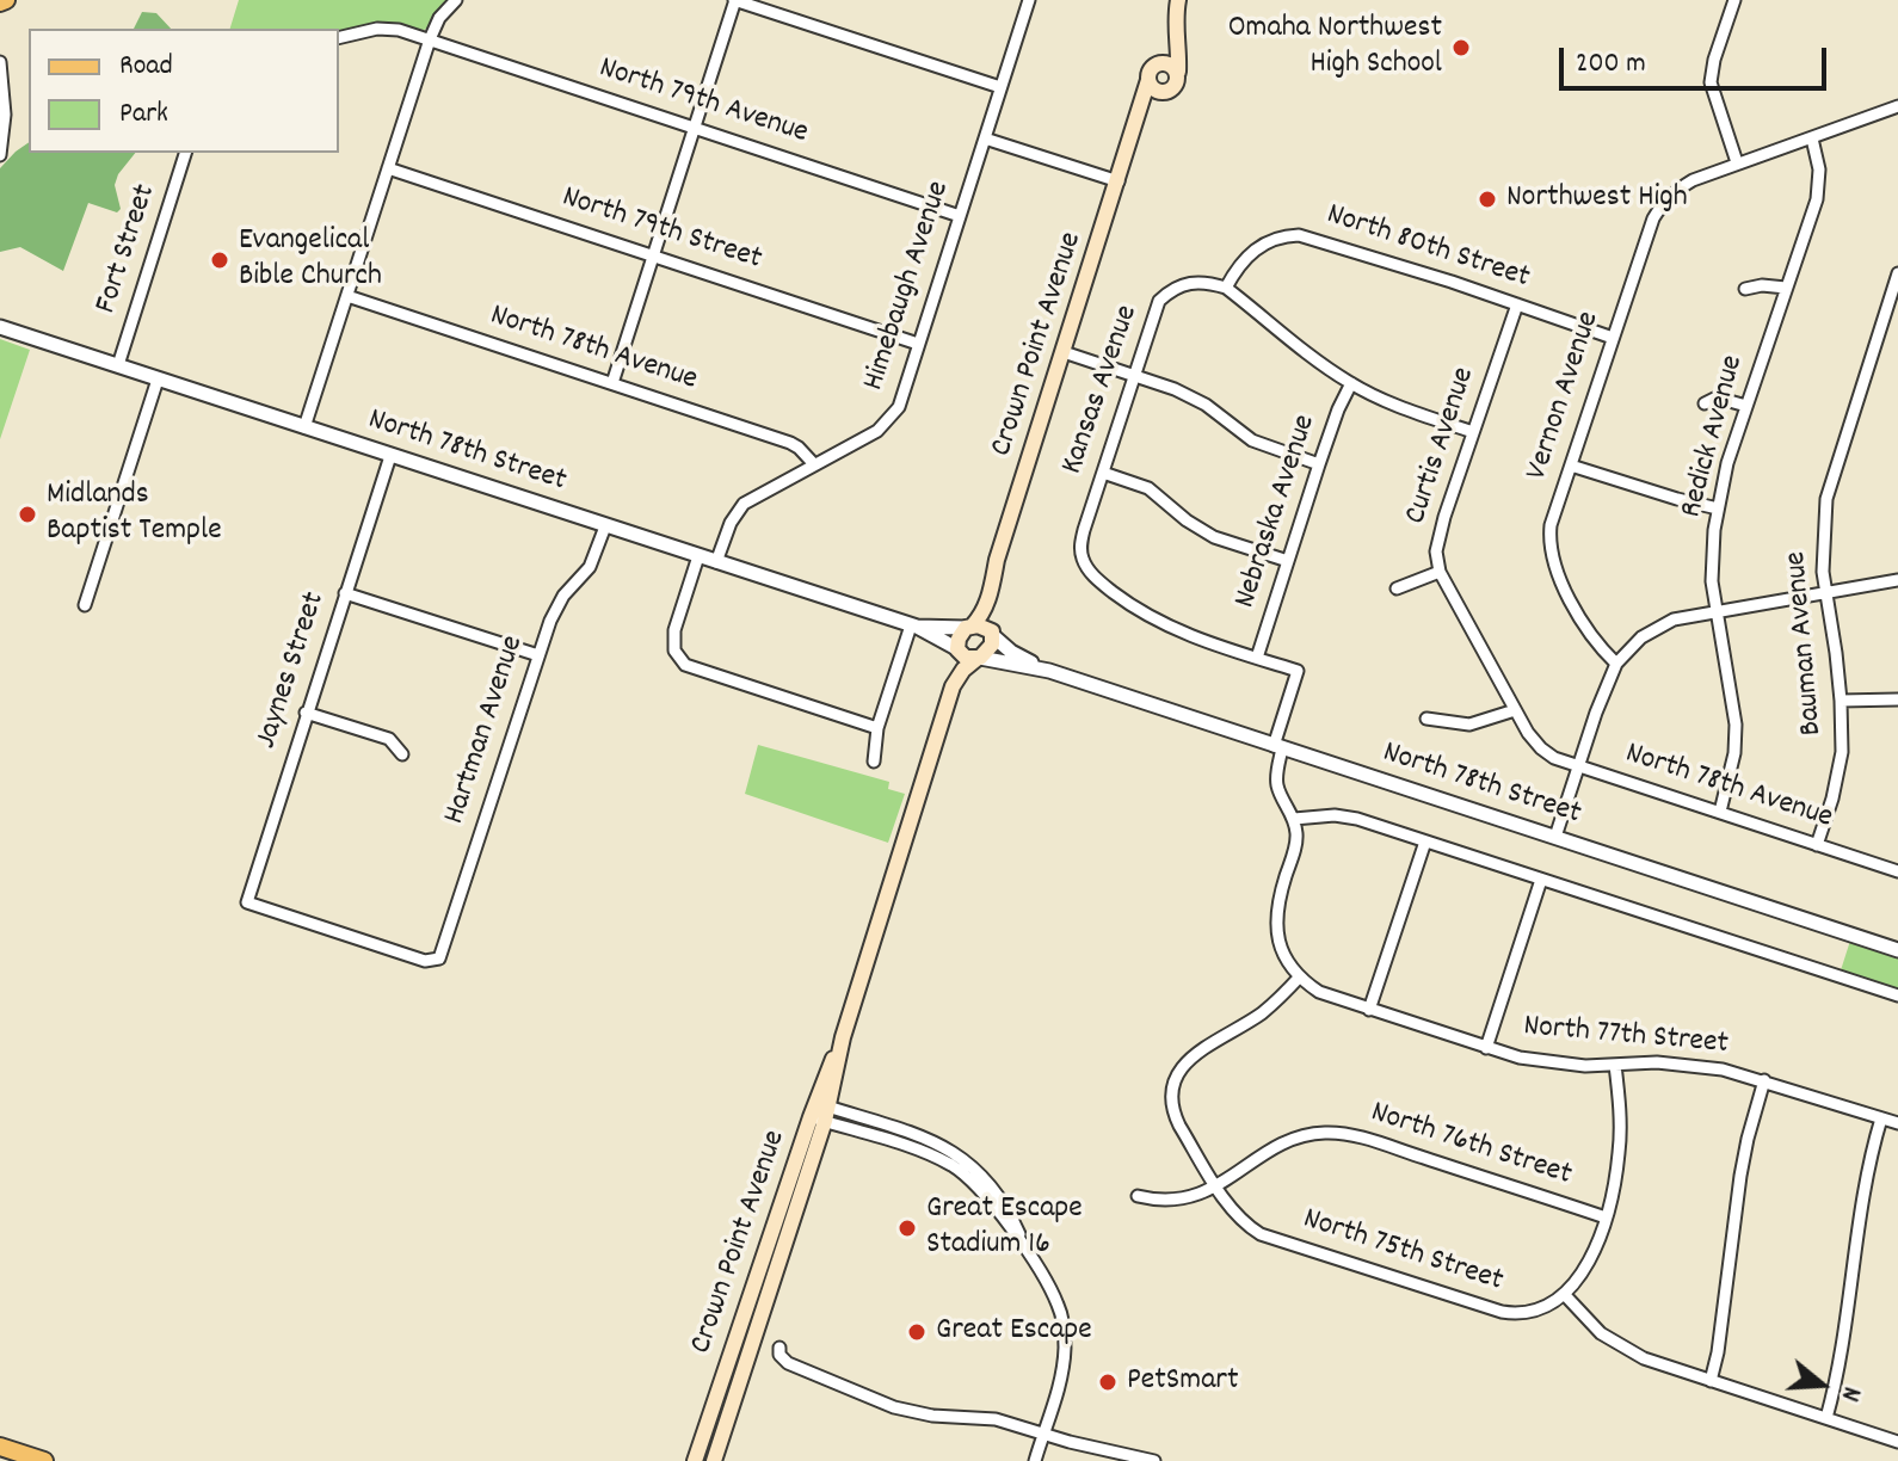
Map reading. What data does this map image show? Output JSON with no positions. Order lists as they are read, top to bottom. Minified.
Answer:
{"streets":{"main road":["Crown Point Avenue"],"street":["North 79th Avenue","North 79th Street","North 80th Street","Fort Street","Himebaugh Avenue","North 78th Avenue","Kansas Avenue","Vernon Avenue","Redick Avenue","Curtis Avenue","North 78th Street","Nebraska Avenue","Bauman Avenue","Jaynes Street","Hartman Avenue","North 77th Street","North 76th Street","North 75th Street"]},"crossings":[["North 79th Avenue","Himebaugh Avenue"],["North 79th Street","Himebaugh Avenue"],["North 80th Street","Kansas Avenue"],["North 80th Street","Vernon Avenue"],["North 80th Street","Curtis Avenue"],["Fort Street","North 78th Street"],["Himebaugh Avenue","North 78th Avenue"],["Himebaugh Avenue","North 78th Street"],["North 78th Avenue","Redick Avenue"],["North 78th Avenue","Curtis Avenue"],["North 78th Avenue","Bauman Avenue"],["Kansas Avenue","Nebraska Avenue"],["Vernon Avenue","Redick Avenue"],["North 78th Street","Jaynes Street"],["North 78th Street","Hartman Avenue"],["Jaynes Street","Hartman Avenue"],["North 76th Street","North 75th Street"]],"places":["Omaha Northwest High School","Northwest High","Evangelical Bible Church","Midlands Baptist Temple","Great Escape Stadium 16","Great Escape","PetSmart"],"legend":["Road","Park"],"scale_bar":"200 m","north":"right"}
